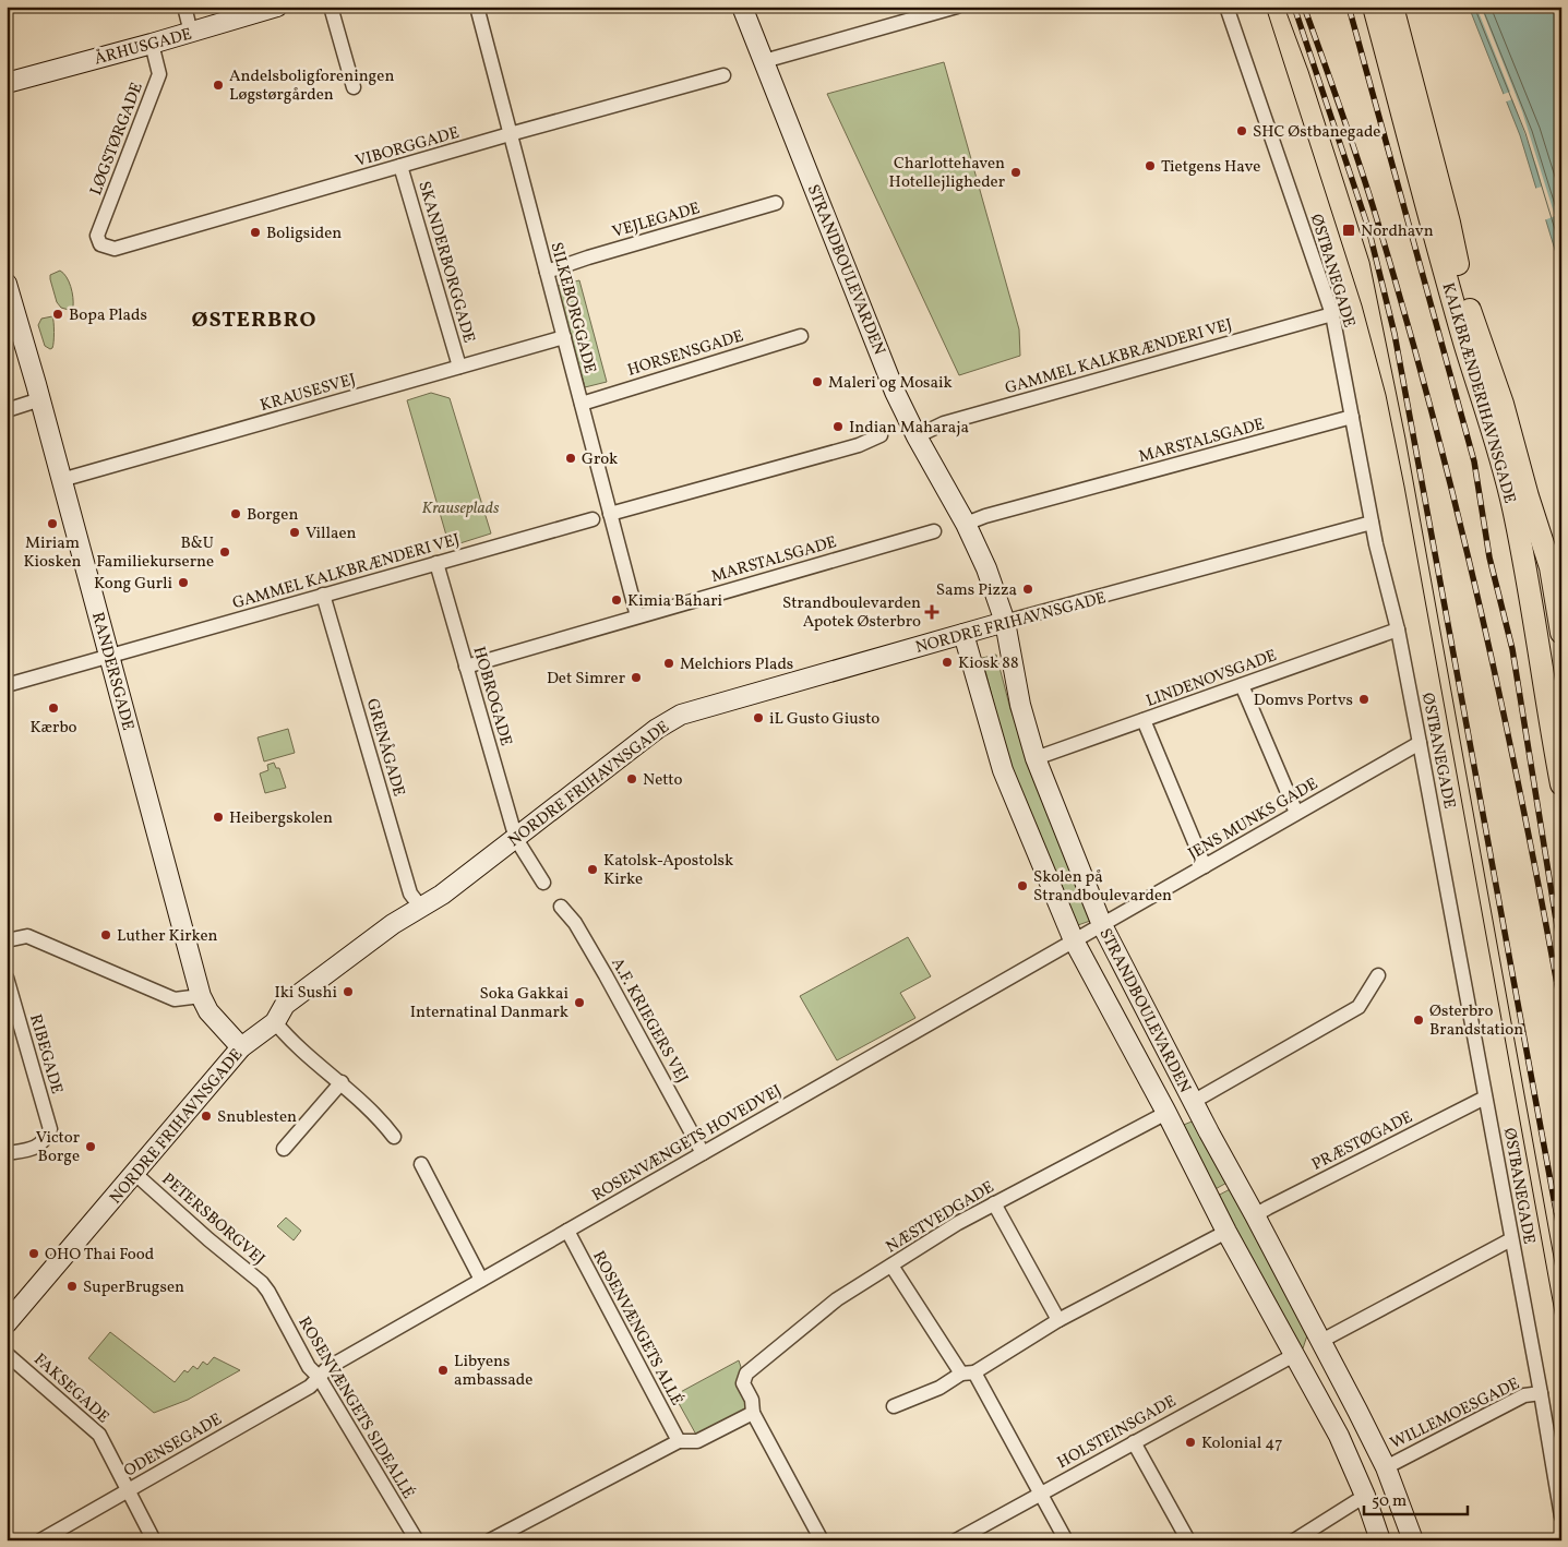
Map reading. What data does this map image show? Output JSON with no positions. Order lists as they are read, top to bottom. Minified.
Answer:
{"streets":{"main road":["KALKBRÆNDERIHAVNSGADE"],"street":["ÅRHUSGADE","LØGSTØRGADE","VIBORGGADE","VEJLEGADE","SKANDERBORGGADE","STRANDBOULEVARDEN","ØSTBANEGADE","SILKEBORGGADE","HORSENSGADE","GAMMEL KALKBRÆNDERI VEJ","KRAUSESVEJ","MARSTALSGADE","NORDRE FRIHAVNSGADE","RANDERSGADE","LINDENOVSGADE","HOBROGADE","GRENÅGADE","JENS MUNKS GADE","A.F. KRIEGERS VEJ","RIBEGADE","PRÆSTØGADE","ROSENVÆNGETS HOVEDVEJ","NÆSTVEDGADE","PETERSBORGVEJ","ROSENVÆNGETS ALLÉ","FAKSEGADE","ROSENVÆNGETS SIDEALLÉ","WILLEMOESGADE","HOLSTEINSGADE","ODENSEGADE"]},"crossings":[["ÅRHUSGADE","LØGSTØRGADE"],["LØGSTØRGADE","VIBORGGADE"],["VIBORGGADE","SKANDERBORGGADE"],["VIBORGGADE","SILKEBORGGADE"],["VEJLEGADE","SILKEBORGGADE"],["SKANDERBORGGADE","KRAUSESVEJ"],["STRANDBOULEVARDEN","GAMMEL KALKBRÆNDERI VEJ"],["STRANDBOULEVARDEN","MARSTALSGADE"],["STRANDBOULEVARDEN","NORDRE FRIHAVNSGADE"],["STRANDBOULEVARDEN","LINDENOVSGADE"],["STRANDBOULEVARDEN","JENS MUNKS GADE"],["STRANDBOULEVARDEN","PRÆSTØGADE"],["STRANDBOULEVARDEN","ROSENVÆNGETS HOVEDVEJ"],["STRANDBOULEVARDEN","NÆSTVEDGADE"],["STRANDBOULEVARDEN","WILLEMOESGADE"],["STRANDBOULEVARDEN","HOLSTEINSGADE"],["ØSTBANEGADE","GAMMEL KALKBRÆNDERI VEJ"],["ØSTBANEGADE","MARSTALSGADE"],["ØSTBANEGADE","NORDRE FRIHAVNSGADE"],["ØSTBANEGADE","LINDENOVSGADE"],["ØSTBANEGADE","JENS MUNKS GADE"],["ØSTBANEGADE","PRÆSTØGADE"],["ØSTBANEGADE","WILLEMOESGADE"],["SILKEBORGGADE","HORSENSGADE"],["SILKEBORGGADE","KRAUSESVEJ"],["SILKEBORGGADE","MARSTALSGADE"],["GAMMEL KALKBRÆNDERI VEJ","RANDERSGADE"],["GAMMEL KALKBRÆNDERI VEJ","HOBROGADE"],["GAMMEL KALKBRÆNDERI VEJ","GRENÅGADE"],["KRAUSESVEJ","RANDERSGADE"],["MARSTALSGADE","HOBROGADE"],["NORDRE FRIHAVNSGADE","RANDERSGADE"],["NORDRE FRIHAVNSGADE","HOBROGADE"],["NORDRE FRIHAVNSGADE","GRENÅGADE"],["NORDRE FRIHAVNSGADE","PETERSBORGVEJ"],["JENS MUNKS GADE","ROSENVÆNGETS HOVEDVEJ"],["A.F. KRIEGERS VEJ","ROSENVÆNGETS HOVEDVEJ"],["ROSENVÆNGETS HOVEDVEJ","ROSENVÆNGETS ALLÉ"],["ROSENVÆNGETS HOVEDVEJ","ROSENVÆNGETS SIDEALLÉ"],["ROSENVÆNGETS HOVEDVEJ","ODENSEGADE"],["PETERSBORGVEJ","ROSENVÆNGETS SIDEALLÉ"],["FAKSEGADE","ODENSEGADE"],["ROSENVÆNGETS SIDEALLÉ","ODENSEGADE"]],"districts":["ØSTERBRO"],"parks":["Krauseplads"],"places":{"other":["Andelsboligforeningen Løgstørgården","SHC Østbanegade","Tietgens Have","Charlottehaven Hotellejligheder","Boligsiden","Bopa Plads","Maleri og Mosaik","Indian Maharaja","Grok","Borgen","Miriam Kiosken","Villaen","B&U Familiekurserne","Kong Gurli","Sams Pizza","Kimia Bahari","Kiosk 88","Melchiors Plads","Det Simrer","Domvs Portvs","Kærbo","iL Gusto Giusto","Netto","Heibergskolen","Katolsk-Apostolsk Kirke","Skolen på Strandboulevarden","Luther Kirken","Iki Sushi","Soka Gakkai Internatinal Danmark","Østerbro Brandstation","Snublesten","Victor Borge","OHO Thai Food","SuperBrugsen","Libyens ambassade","Kolonial 47"],"transit":["Nordhavn"],"health":["Strandboulevarden Apotek Østerbro"]},"scale_bar":"50 m"}
